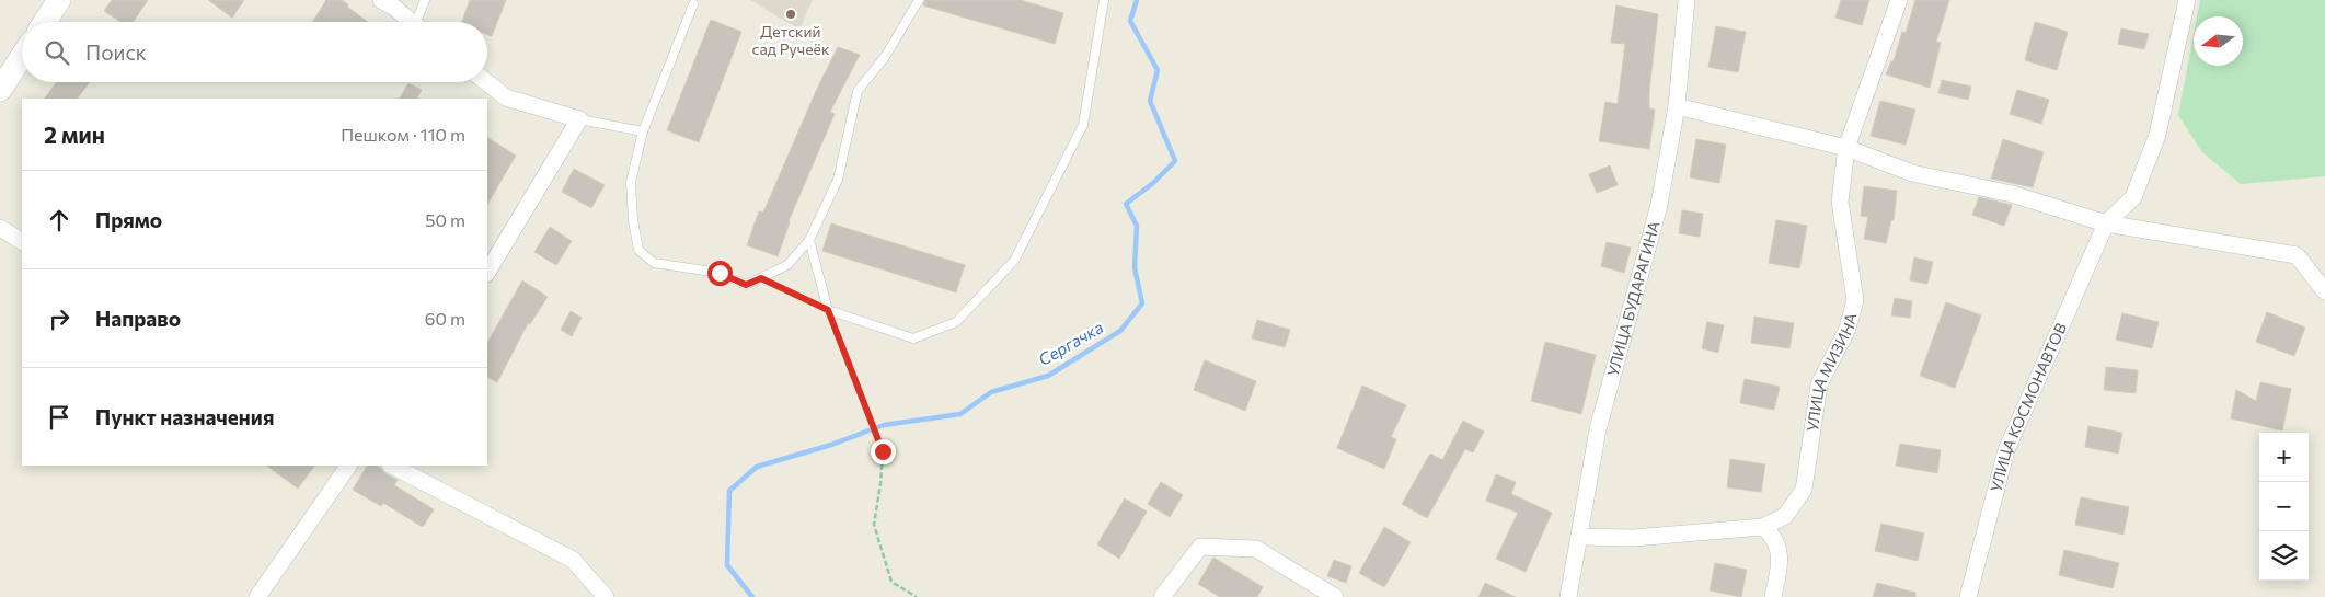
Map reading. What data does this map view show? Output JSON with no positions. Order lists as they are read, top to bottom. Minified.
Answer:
{"streets":{"street":["УЛИЦА БУДАРАГИНА","УЛИЦА МИЗИНА","УЛИЦА КОСМОНАВТОВ"]},"water":["Сергачка"],"places":["Детский сад Ручеёк"],"north":"left","page":{"search":"Поиск","heading":["2 мин","Пешком · 110 m"],"list":[["Прямо","50 m"],["Направо","60 m"],"Пункт назначения"],"map_buttons":["+","−"]}}
